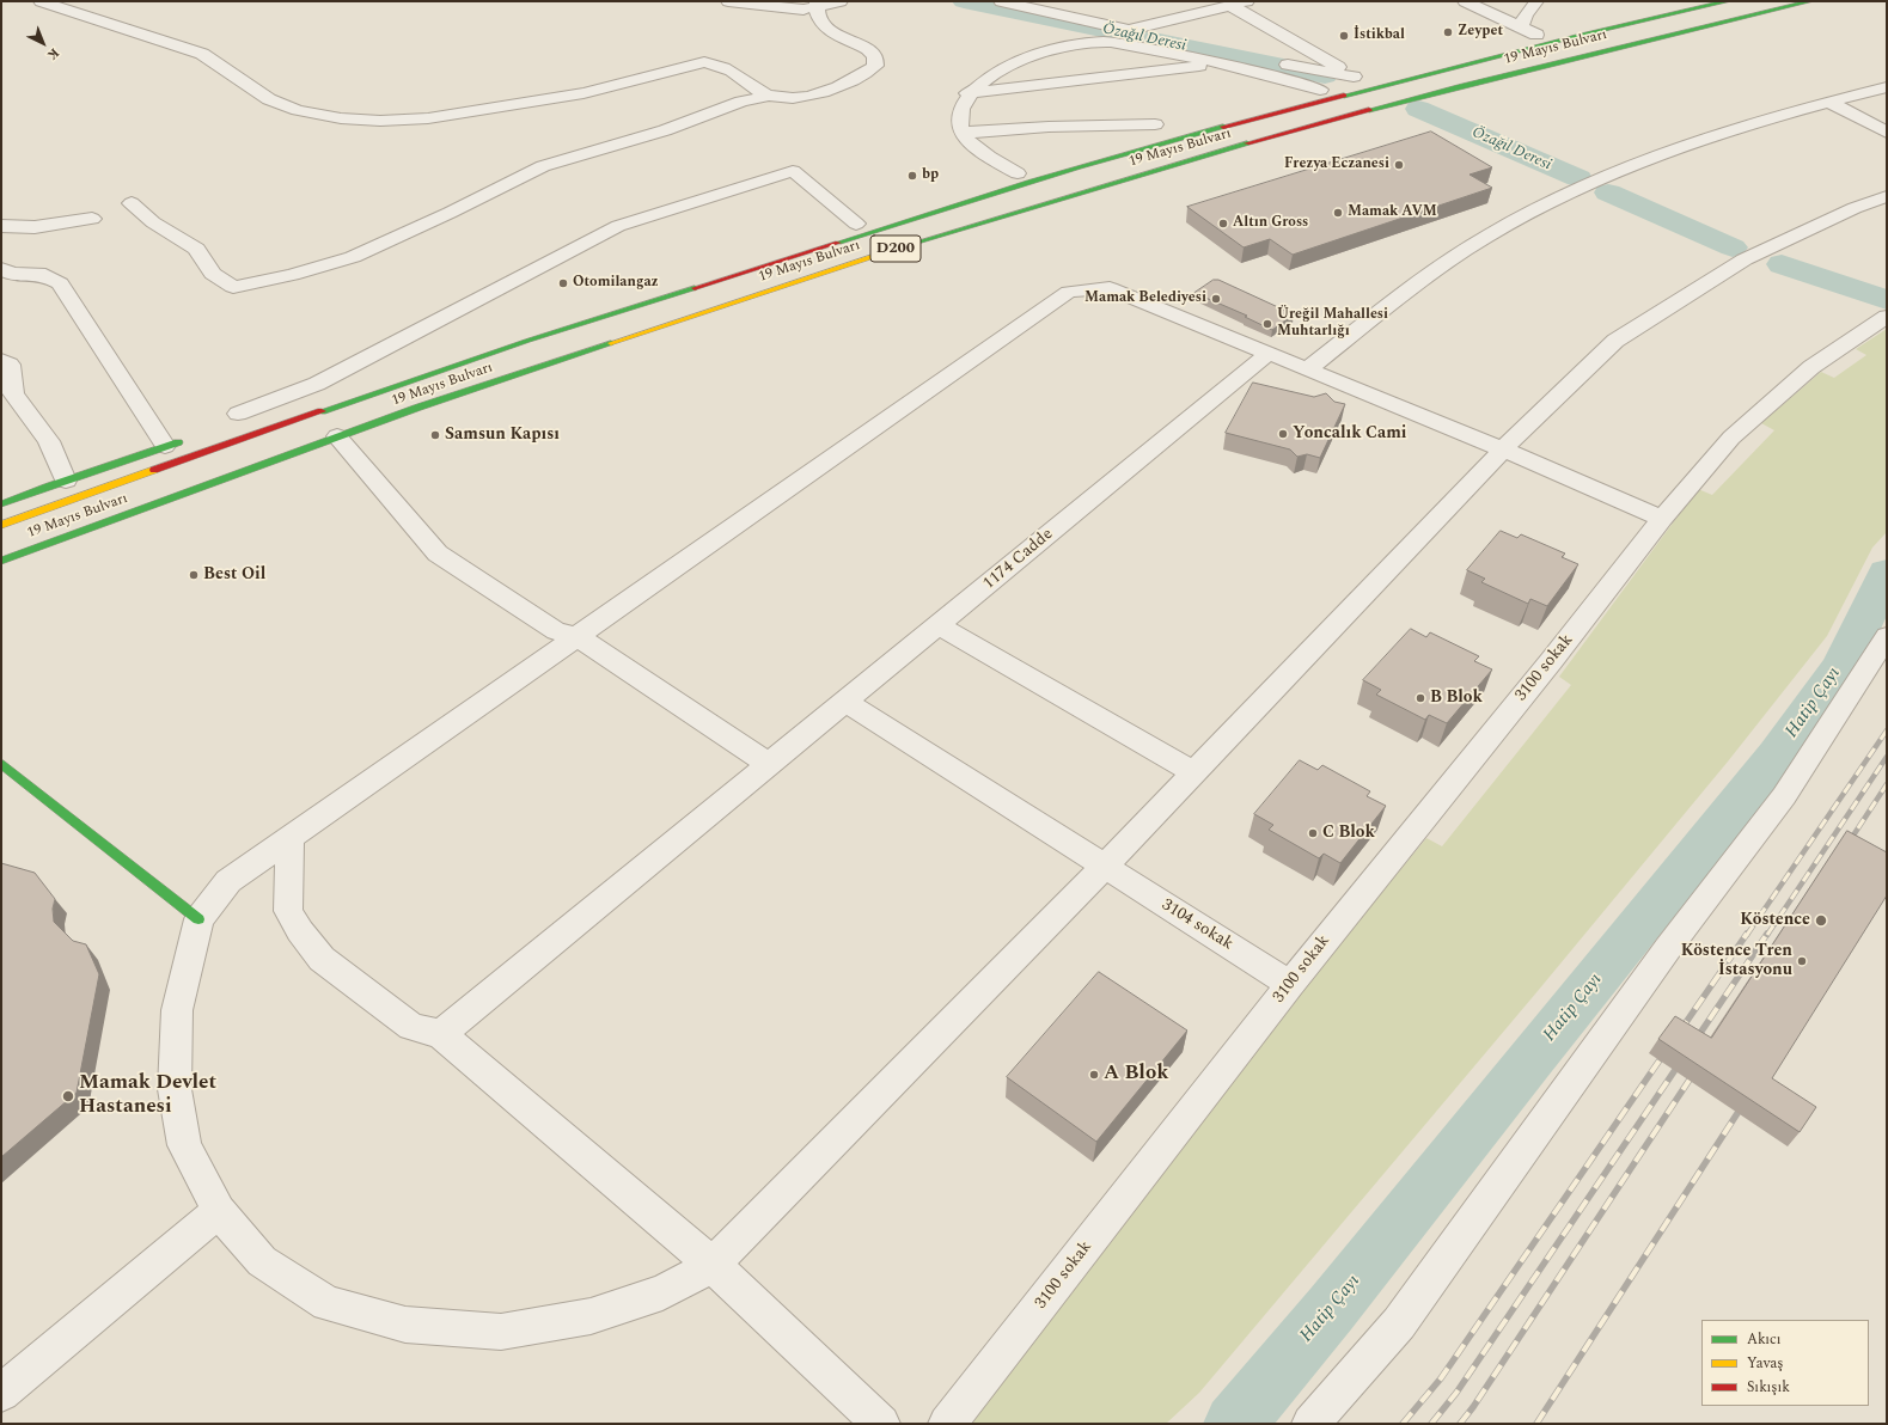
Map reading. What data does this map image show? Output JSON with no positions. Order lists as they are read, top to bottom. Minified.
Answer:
{"streets":{"main road":["19 Mayıs Bulvarı","D200"],"street":["1174 Cadde","3100 sokak","3104 sokak"]},"crossings":[["1174 Cadde","3104 sokak"],["3100 sokak","3104 sokak"]],"water":["Özağıl Deresi","Hatip Çayı"],"places":["Zeypet","İstikbal","Frezya Eczanesi","bp","Mamak AVM","Altın Gross","Otomilangaz","Mamak Belediyesi","Üreğil Mahallesi Muhtarlığı","Yoncalık Cami","Samsun Kapısı","Best Oil","B Blok","C Blok","Köstence","Köstence Tren İstasyonu","A Blok","Mamak Devlet Hastanesi"],"legend":["Akıcı","Yavaş","Sıkışık"],"north":"bottom right"}
